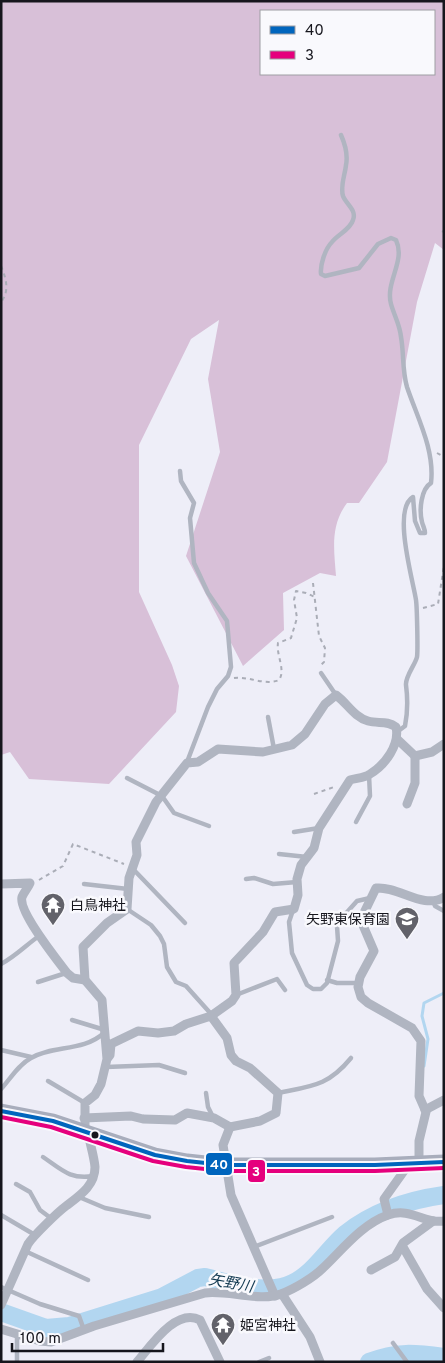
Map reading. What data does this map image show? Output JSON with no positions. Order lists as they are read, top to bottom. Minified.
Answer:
{"water":["矢野川"],"places":{"temple":["白鳥神社","姫宮神社"],"school or university":["矢野東保育園"]},"lines":["transit line 40","transit line 3"],"legend":["40","3"],"scale_bar":"100 m"}
